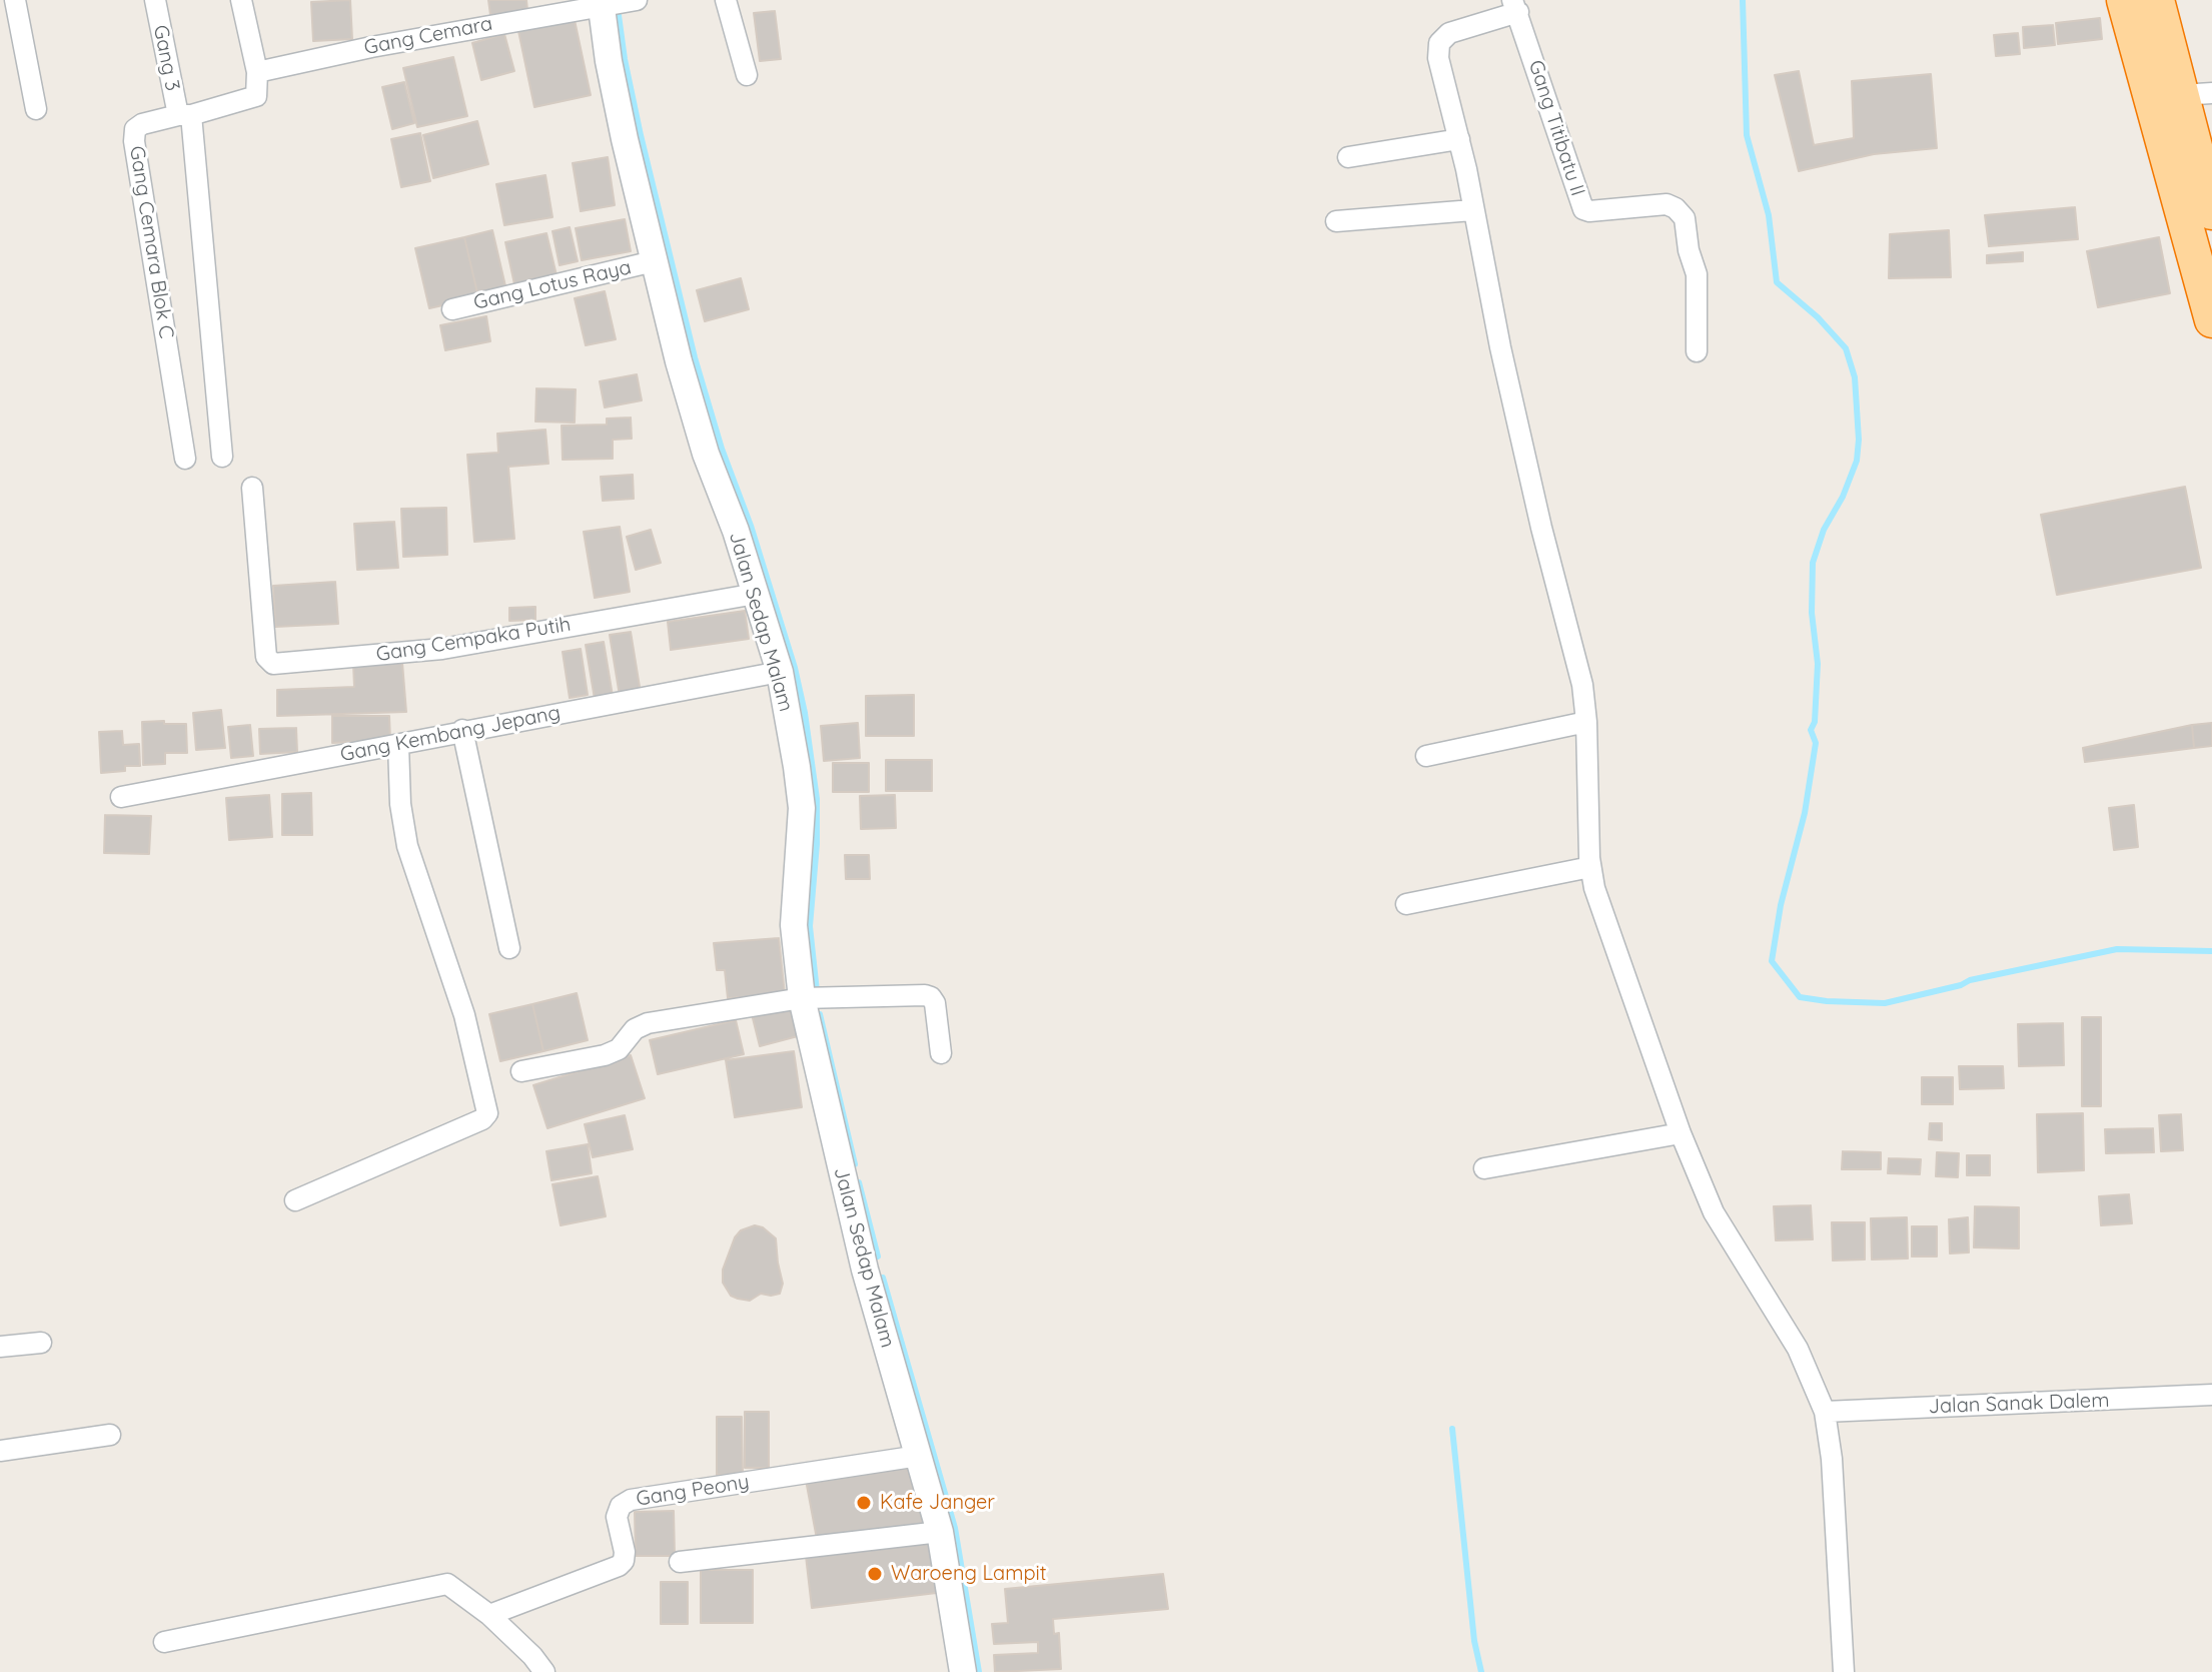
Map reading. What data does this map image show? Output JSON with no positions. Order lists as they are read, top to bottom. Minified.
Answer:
{"streets":{"street":["Gang Cemara","Gang 3","Gang Titibatu II","Gang Cemara Blok C","Gang Lotus Raya","Jalan Sedap Malam","Gang Cempaka Putih","Gang Kembang Jepang","Jalan Sanak Dalem","Gang Peony"]},"crossings":[["Gang Cemara","Gang Cemara Blok C"],["Gang Cemara","Jalan Sedap Malam"],["Gang 3","Gang Cemara Blok C"],["Gang Lotus Raya","Jalan Sedap Malam"],["Jalan Sedap Malam","Gang Cempaka Putih"],["Jalan Sedap Malam","Gang Kembang Jepang"],["Jalan Sedap Malam","Gang Peony"]],"places":["Kafe Janger","Waroeng Lampit"]}
